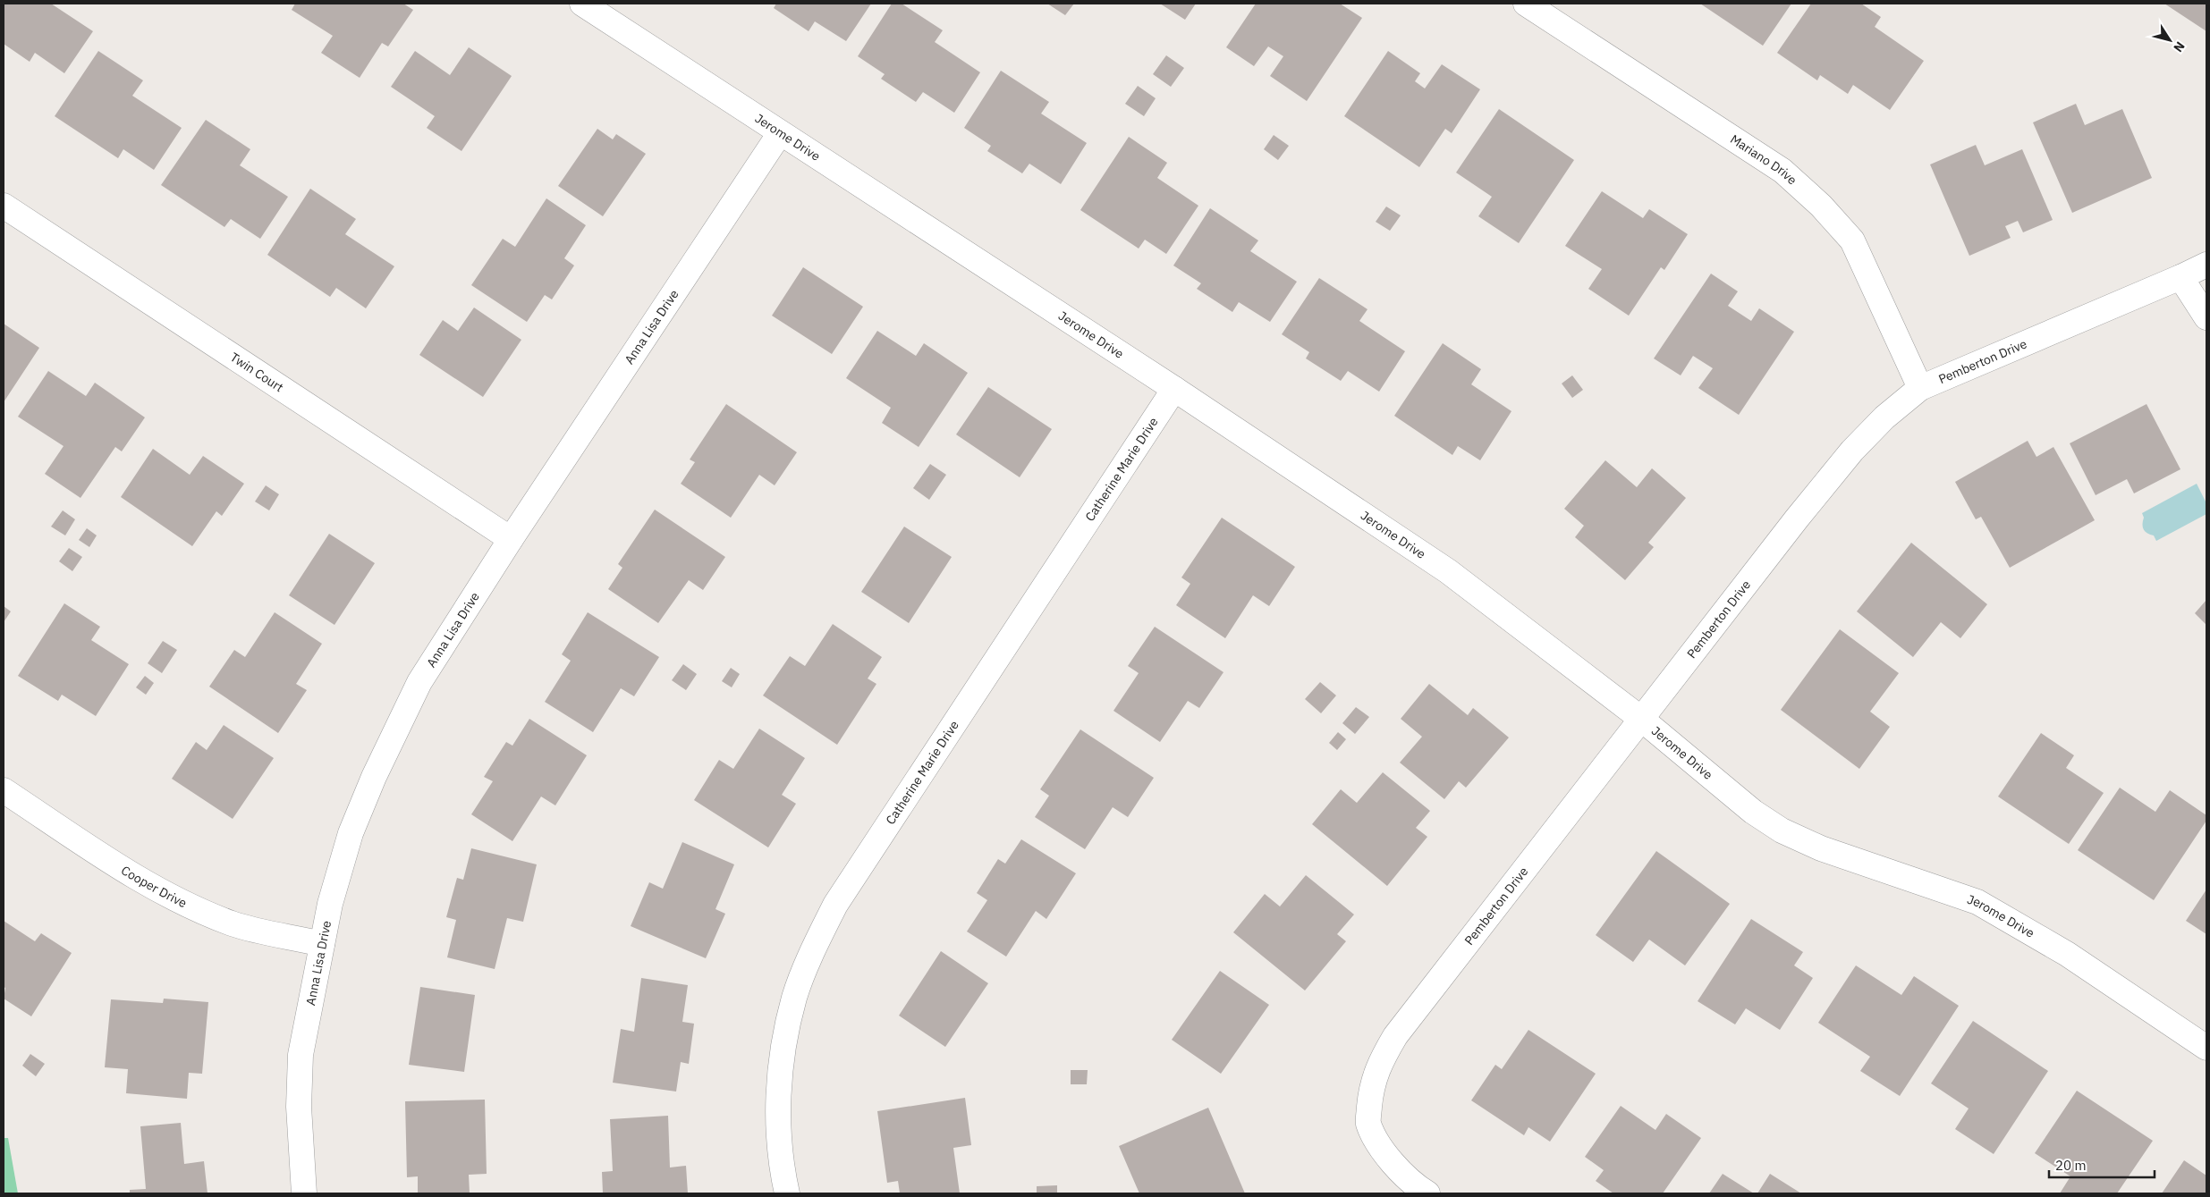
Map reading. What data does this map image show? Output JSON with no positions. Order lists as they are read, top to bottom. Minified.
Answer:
{"streets":{"street":["Jerome Drive","Mariano Drive","Anna Lisa Drive","Pemberton Drive","Twin Court","Catherine Marie Drive","Cooper Drive"]},"crossings":[["Jerome Drive","Anna Lisa Drive"],["Jerome Drive","Pemberton Drive"],["Jerome Drive","Catherine Marie Drive"],["Mariano Drive","Pemberton Drive"],["Anna Lisa Drive","Twin Court"],["Anna Lisa Drive","Cooper Drive"]],"scale_bar":"20 m","north":"bottom right"}
